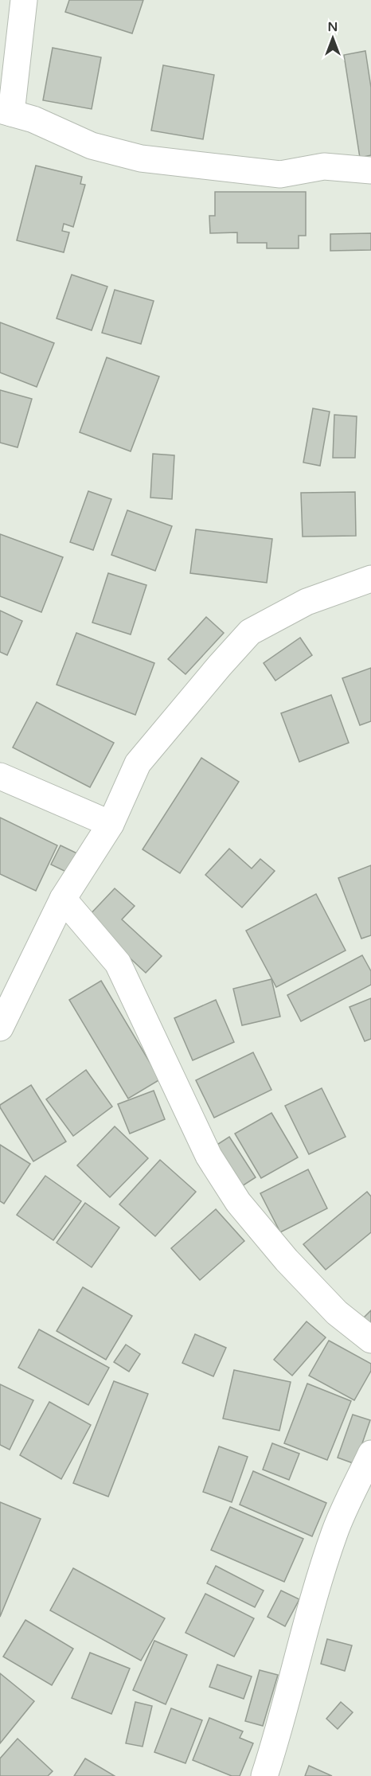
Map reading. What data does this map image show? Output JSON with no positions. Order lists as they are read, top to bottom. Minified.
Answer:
{"north":"top"}
